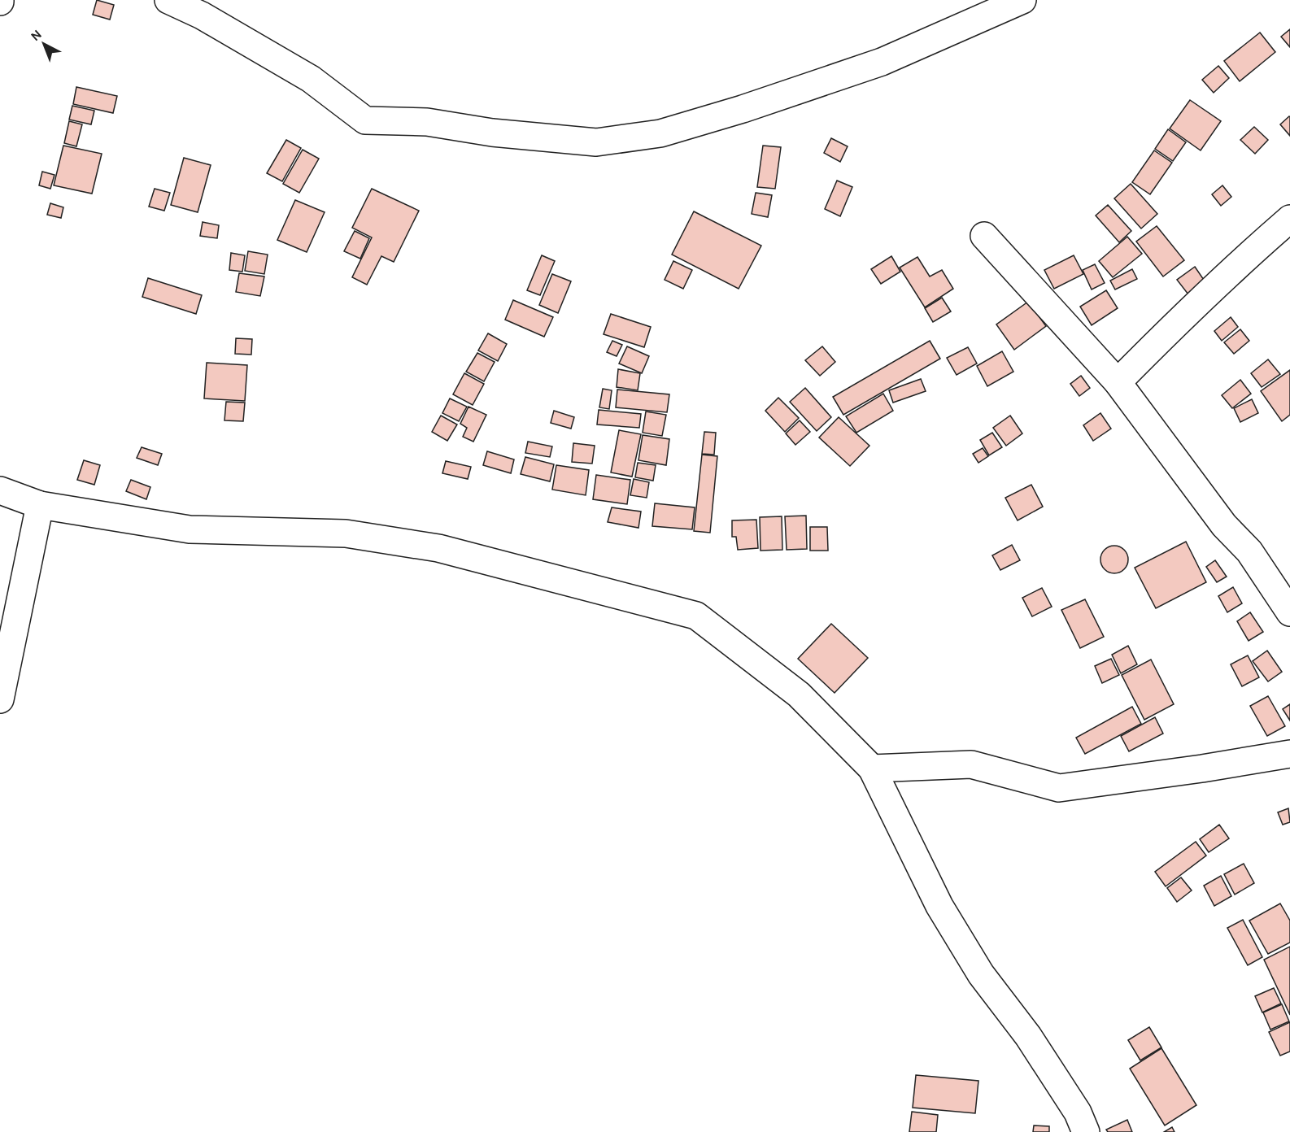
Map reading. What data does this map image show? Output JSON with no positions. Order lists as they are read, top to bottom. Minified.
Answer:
{"north":"top left"}
